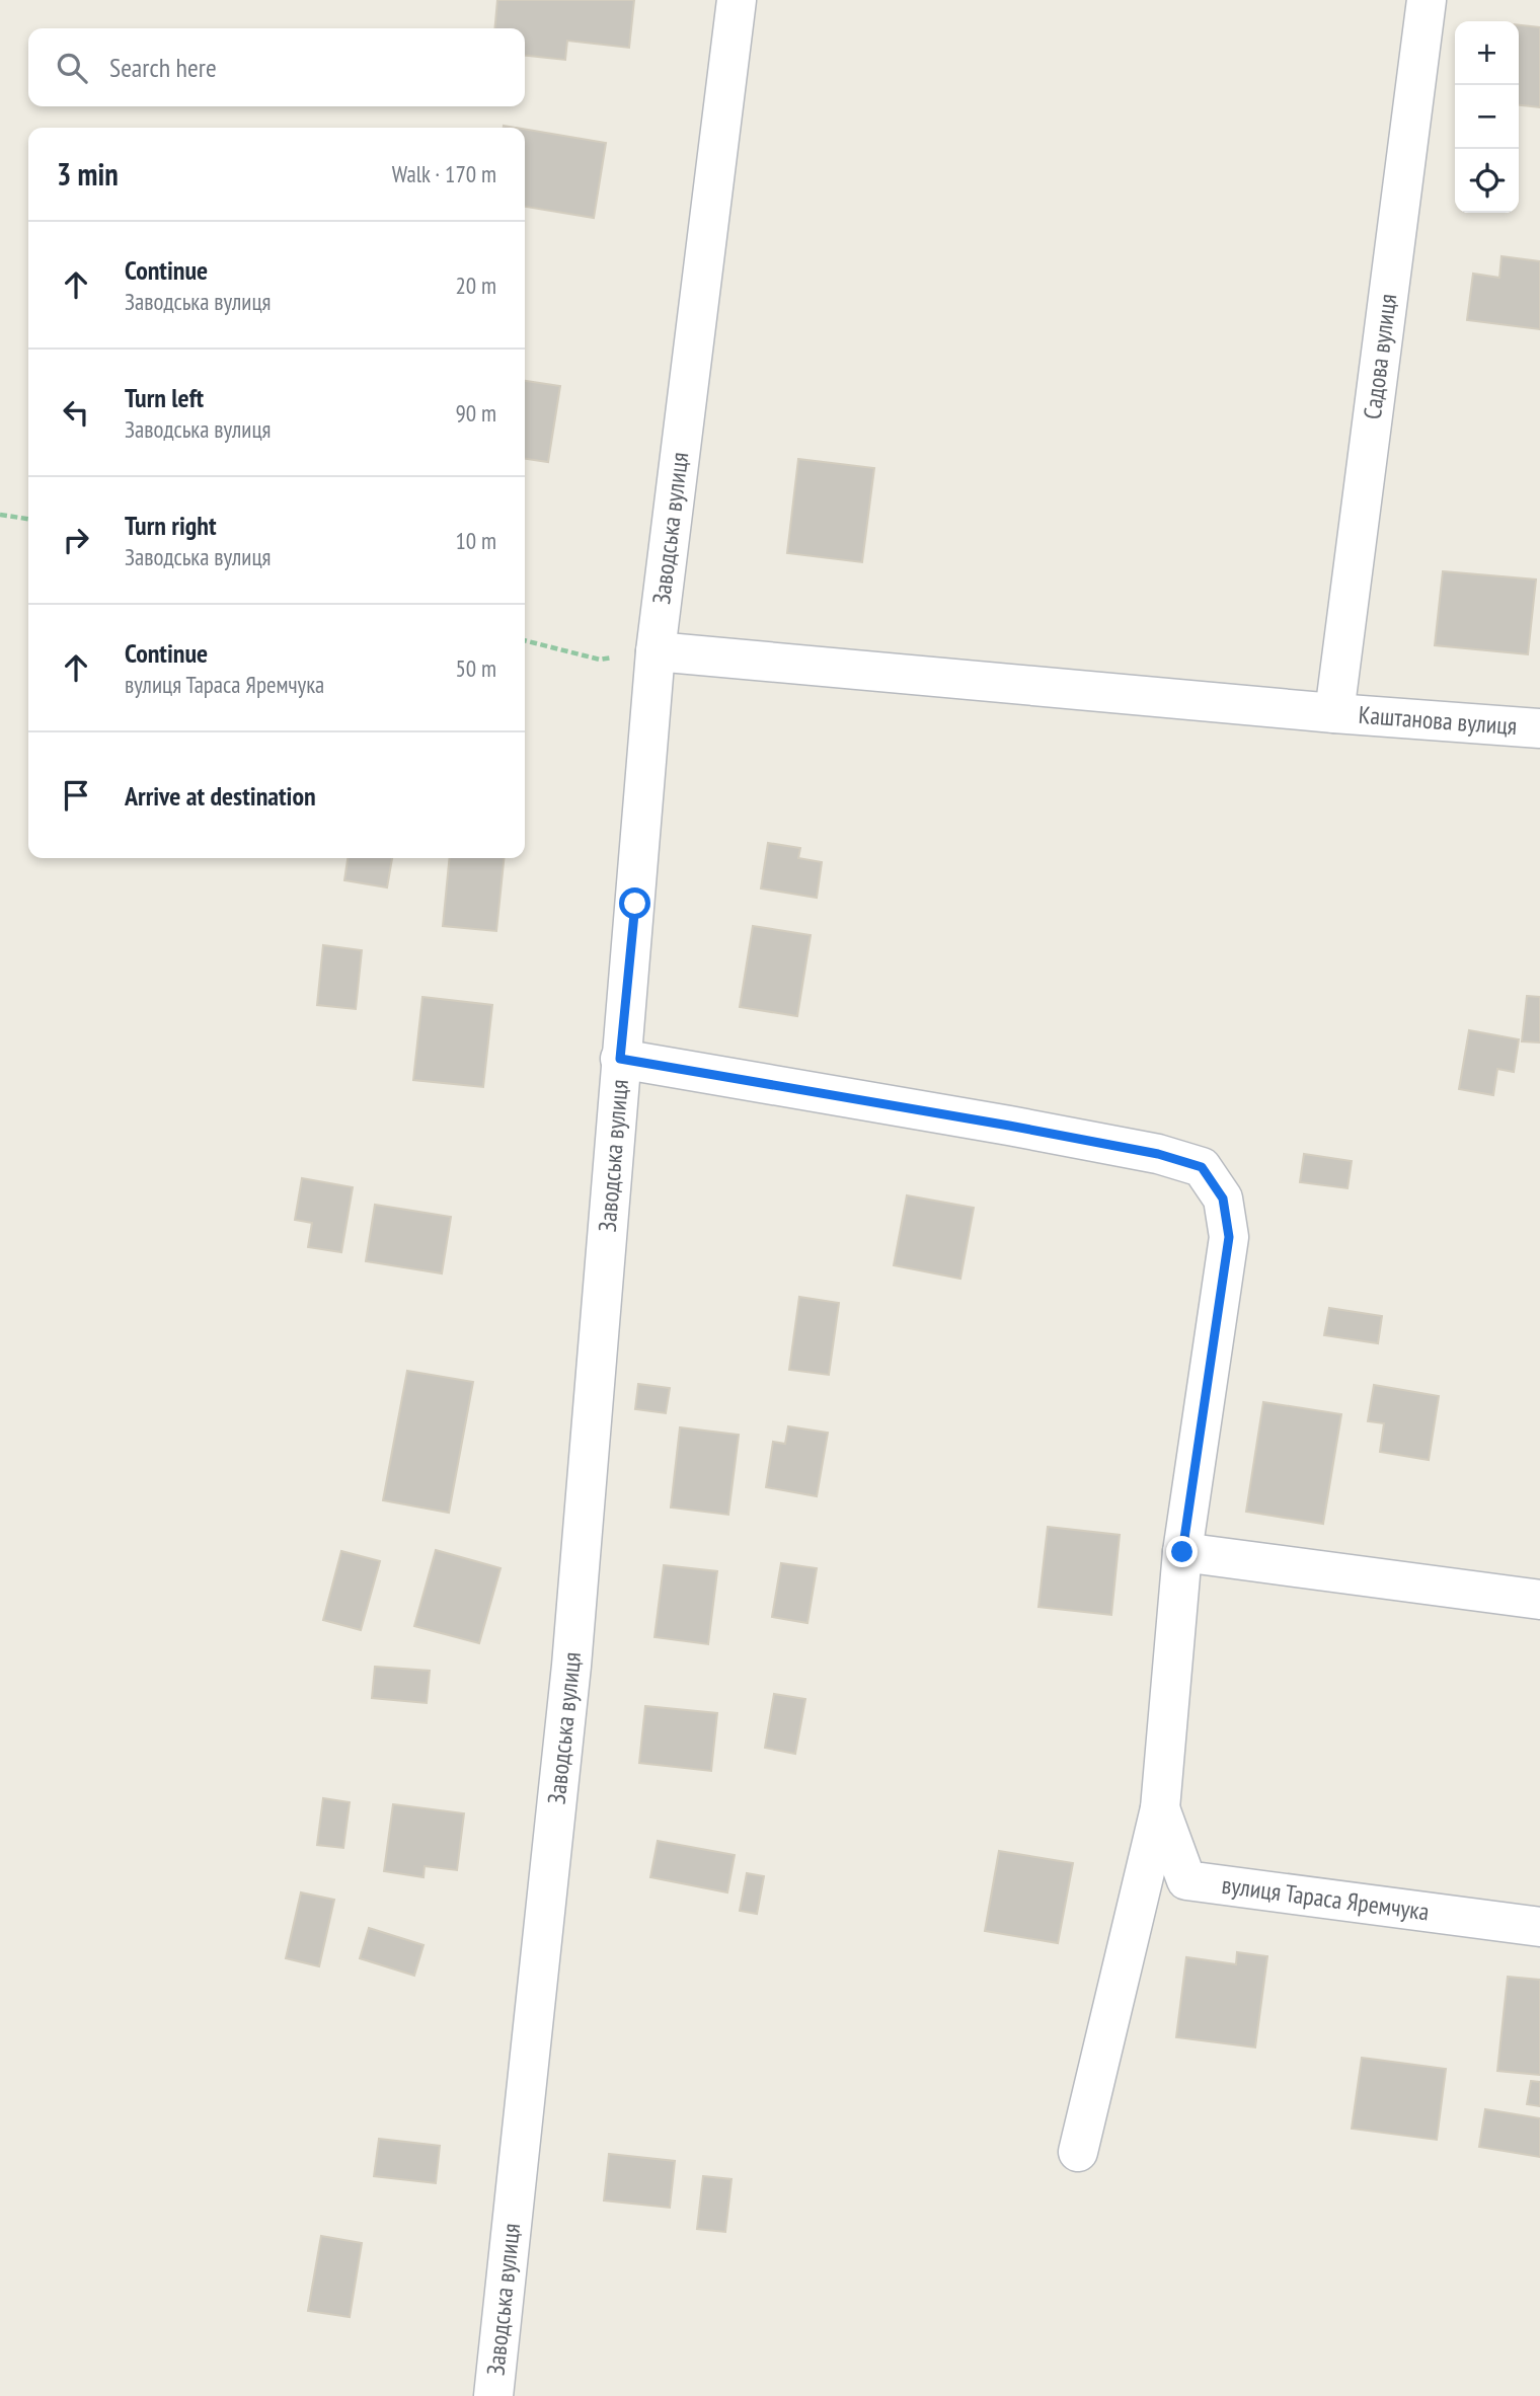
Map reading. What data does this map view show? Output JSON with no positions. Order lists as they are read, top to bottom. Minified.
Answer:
{"streets":{"street":["Садова вулиця","Заводська вулиця","Каштанова вулиця","вулиця Тараса Яремчука"]},"crossings":[["Садова вулиця","Каштанова вулиця"],["Заводська вулиця","Каштанова вулиця"],["Заводська вулиця","вулиця Тараса Яремчука"]],"page":{"map_buttons":["+","−"],"search":"Search here","heading":["3 min","Walk · 170 m"],"list":[["Continue","Заводська вулиця","20 m"],["Turn left","Заводська вулиця","90 m"],["Turn right","Заводська вулиця","10 m"],["Continue","вулиця Тараса Яремчука","50 m"],"Arrive at destination"]}}
